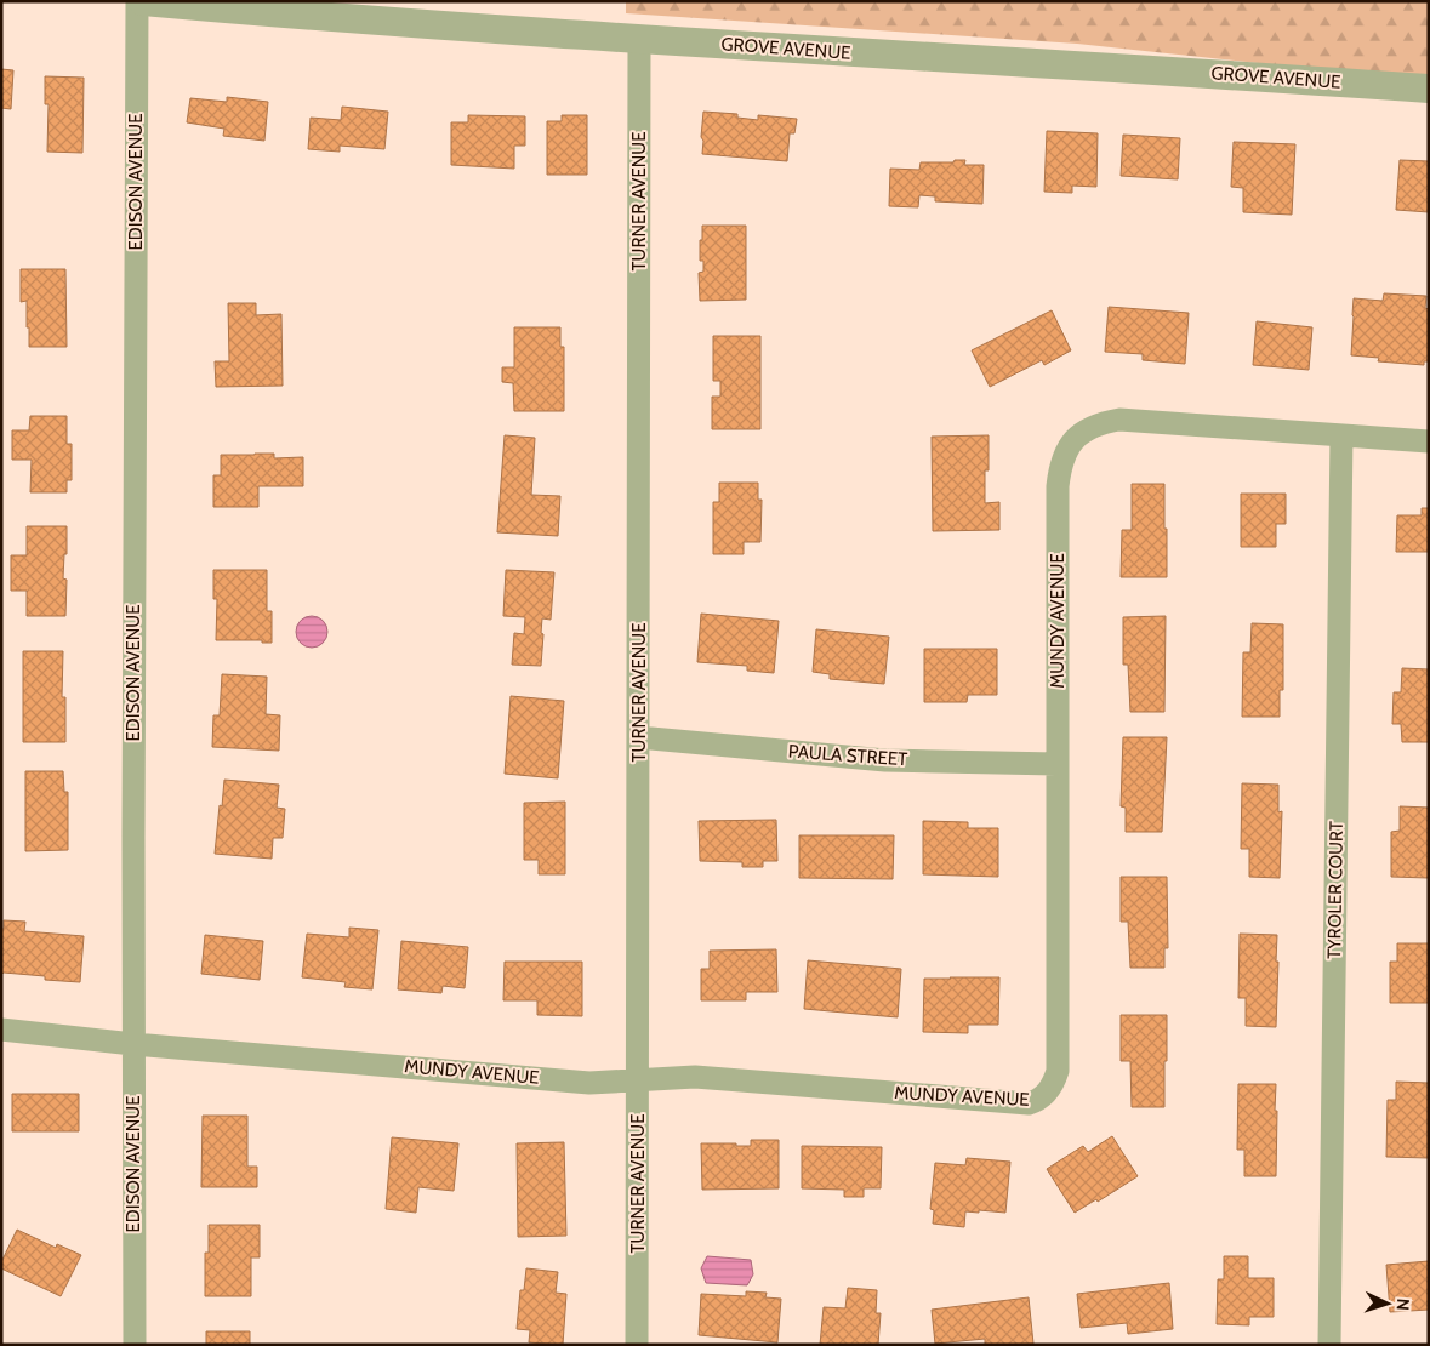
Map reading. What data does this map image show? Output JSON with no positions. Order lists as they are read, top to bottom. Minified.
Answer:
{"streets":{"street":["GROVE AVENUE","EDISON AVENUE","TURNER AVENUE","MUNDY AVENUE","PAULA STREET","TYROLER COURT"]},"crossings":[["GROVE AVENUE","TURNER AVENUE"],["EDISON AVENUE","MUNDY AVENUE"],["TURNER AVENUE","MUNDY AVENUE"],["TURNER AVENUE","PAULA STREET"],["MUNDY AVENUE","PAULA STREET"],["MUNDY AVENUE","TYROLER COURT"]],"north":"right"}
